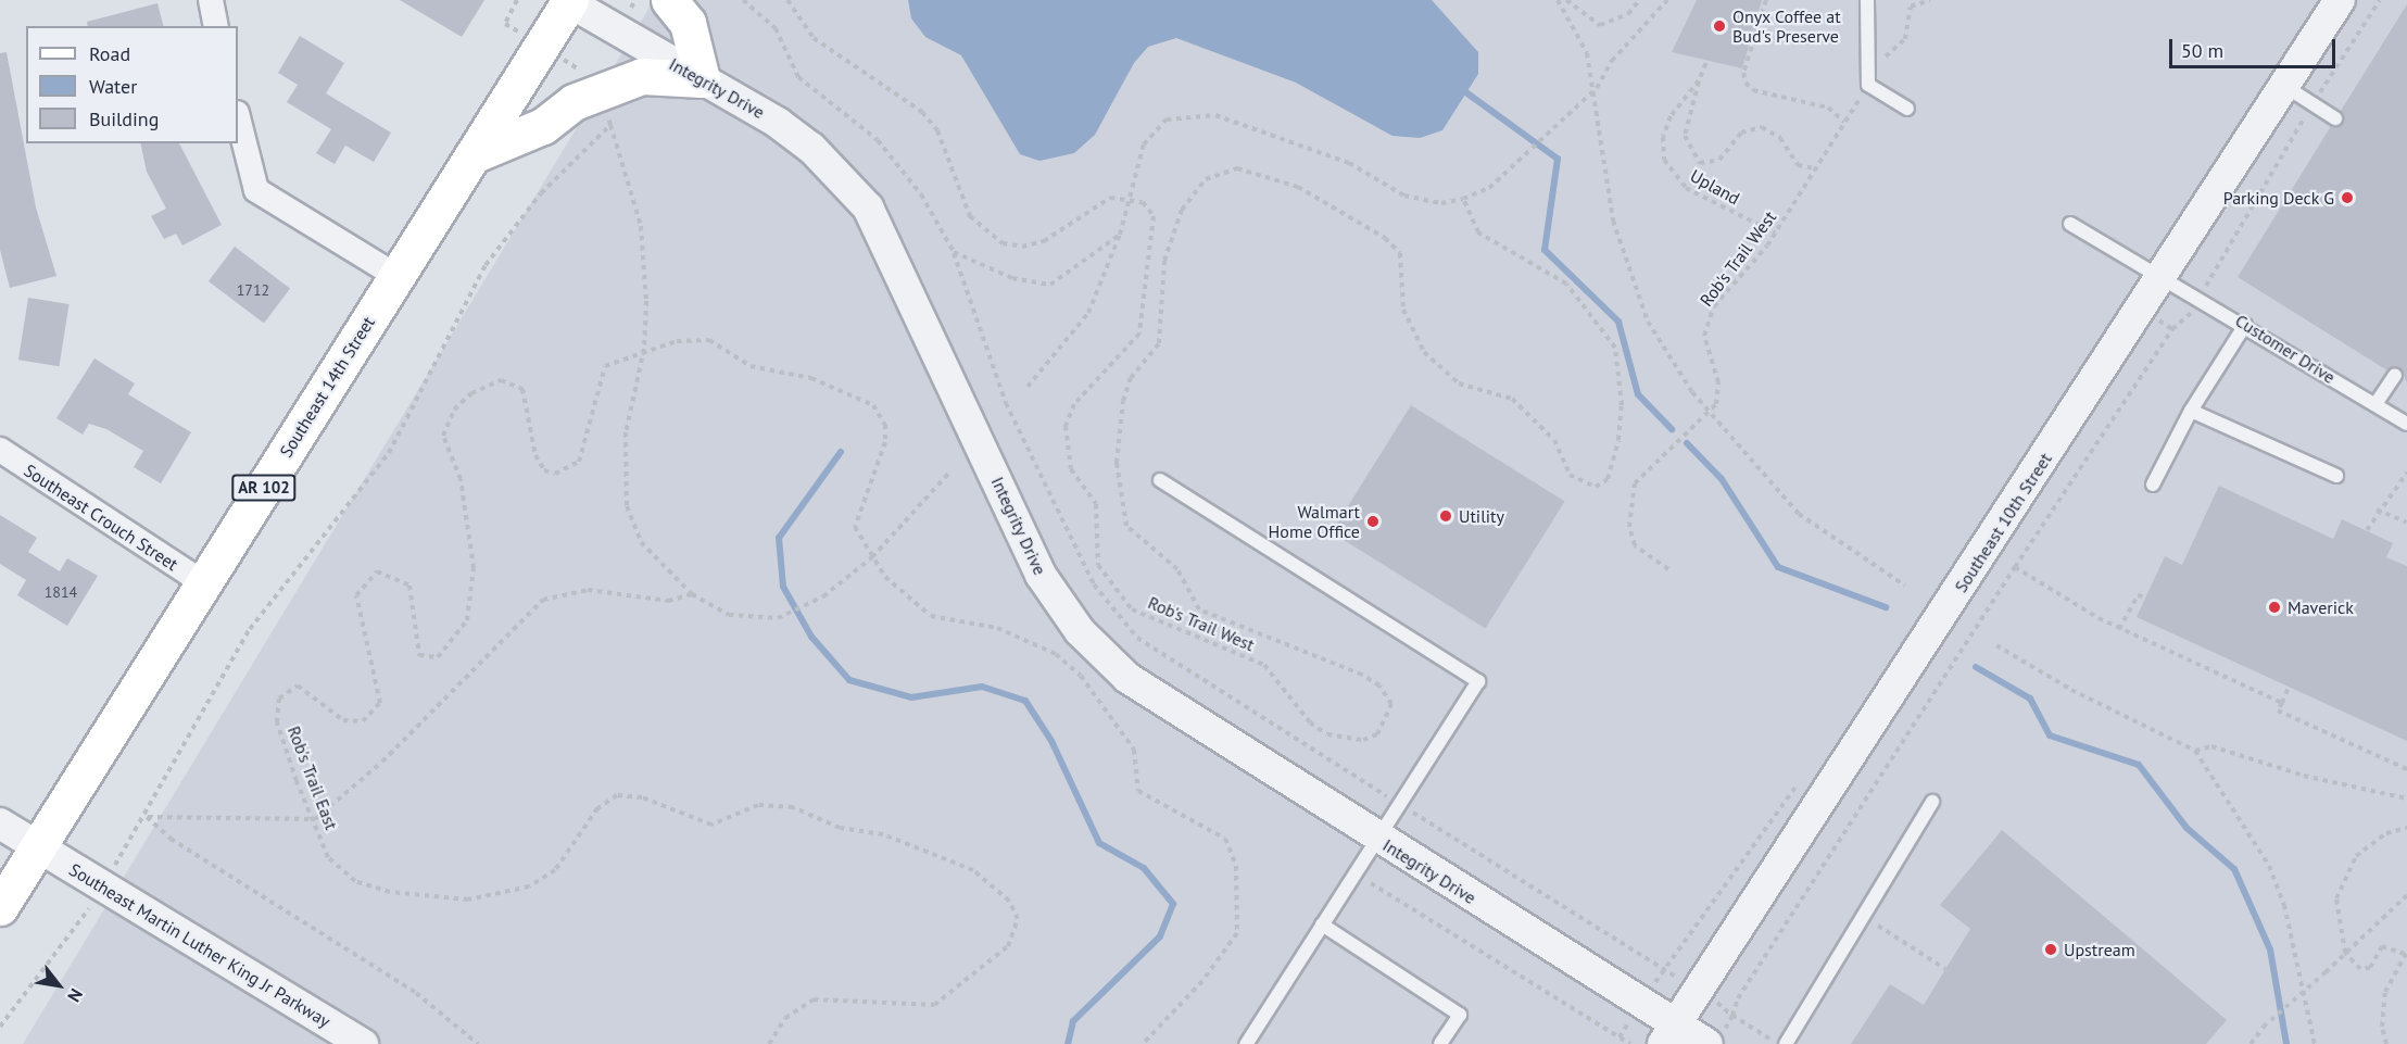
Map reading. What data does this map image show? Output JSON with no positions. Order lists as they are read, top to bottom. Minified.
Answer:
{"streets":{"main road":["Southeast 14th Street","AR 102"],"street":["Integrity Drive","Southeast Crouch Street","Southeast 10th Street","Southeast Martin Luther King Jr Parkway"],"lane":["Customer Drive"],"path":["Upland","Rob's Trail West","Rob's Trail East"]},"crossings":[["Integrity Drive","Southeast 14th Street"],["Integrity Drive","Southeast 10th Street"],["Upland","Rob's Trail West"],["Customer Drive","Southeast 10th Street"],["Southeast 14th Street","Southeast Crouch Street"],["Southeast 14th Street","Southeast Martin Luther King Jr Parkway"]],"places":["Onyx Coffee at Bud's Preserve","Parking Deck G","Utility","Walmart Home Office","Maverick","Upstream"],"house_numbers":["1712","1814"],"legend":["Road","Water","Building"],"scale_bar":"50 m","north":"bottom right"}
